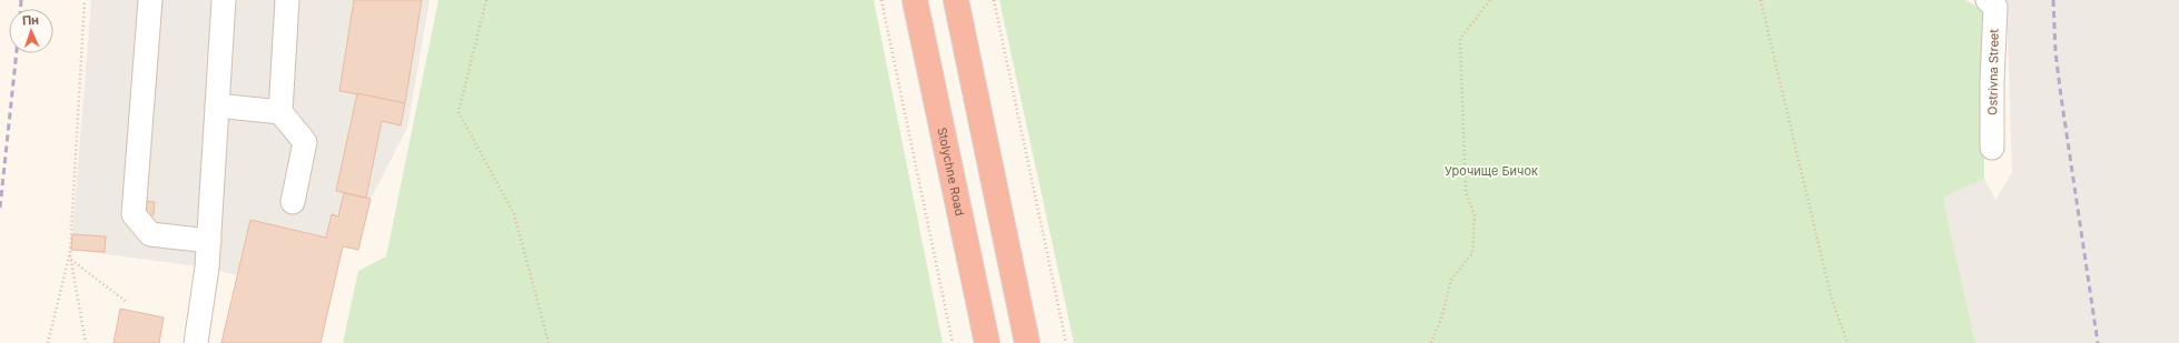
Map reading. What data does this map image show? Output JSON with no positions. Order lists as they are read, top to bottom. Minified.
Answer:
{"streets":{"highway":["Stolychne Road"],"lane":["Ostrivna Street"]},"parks":["Урочище Бичок"],"north":"top"}
